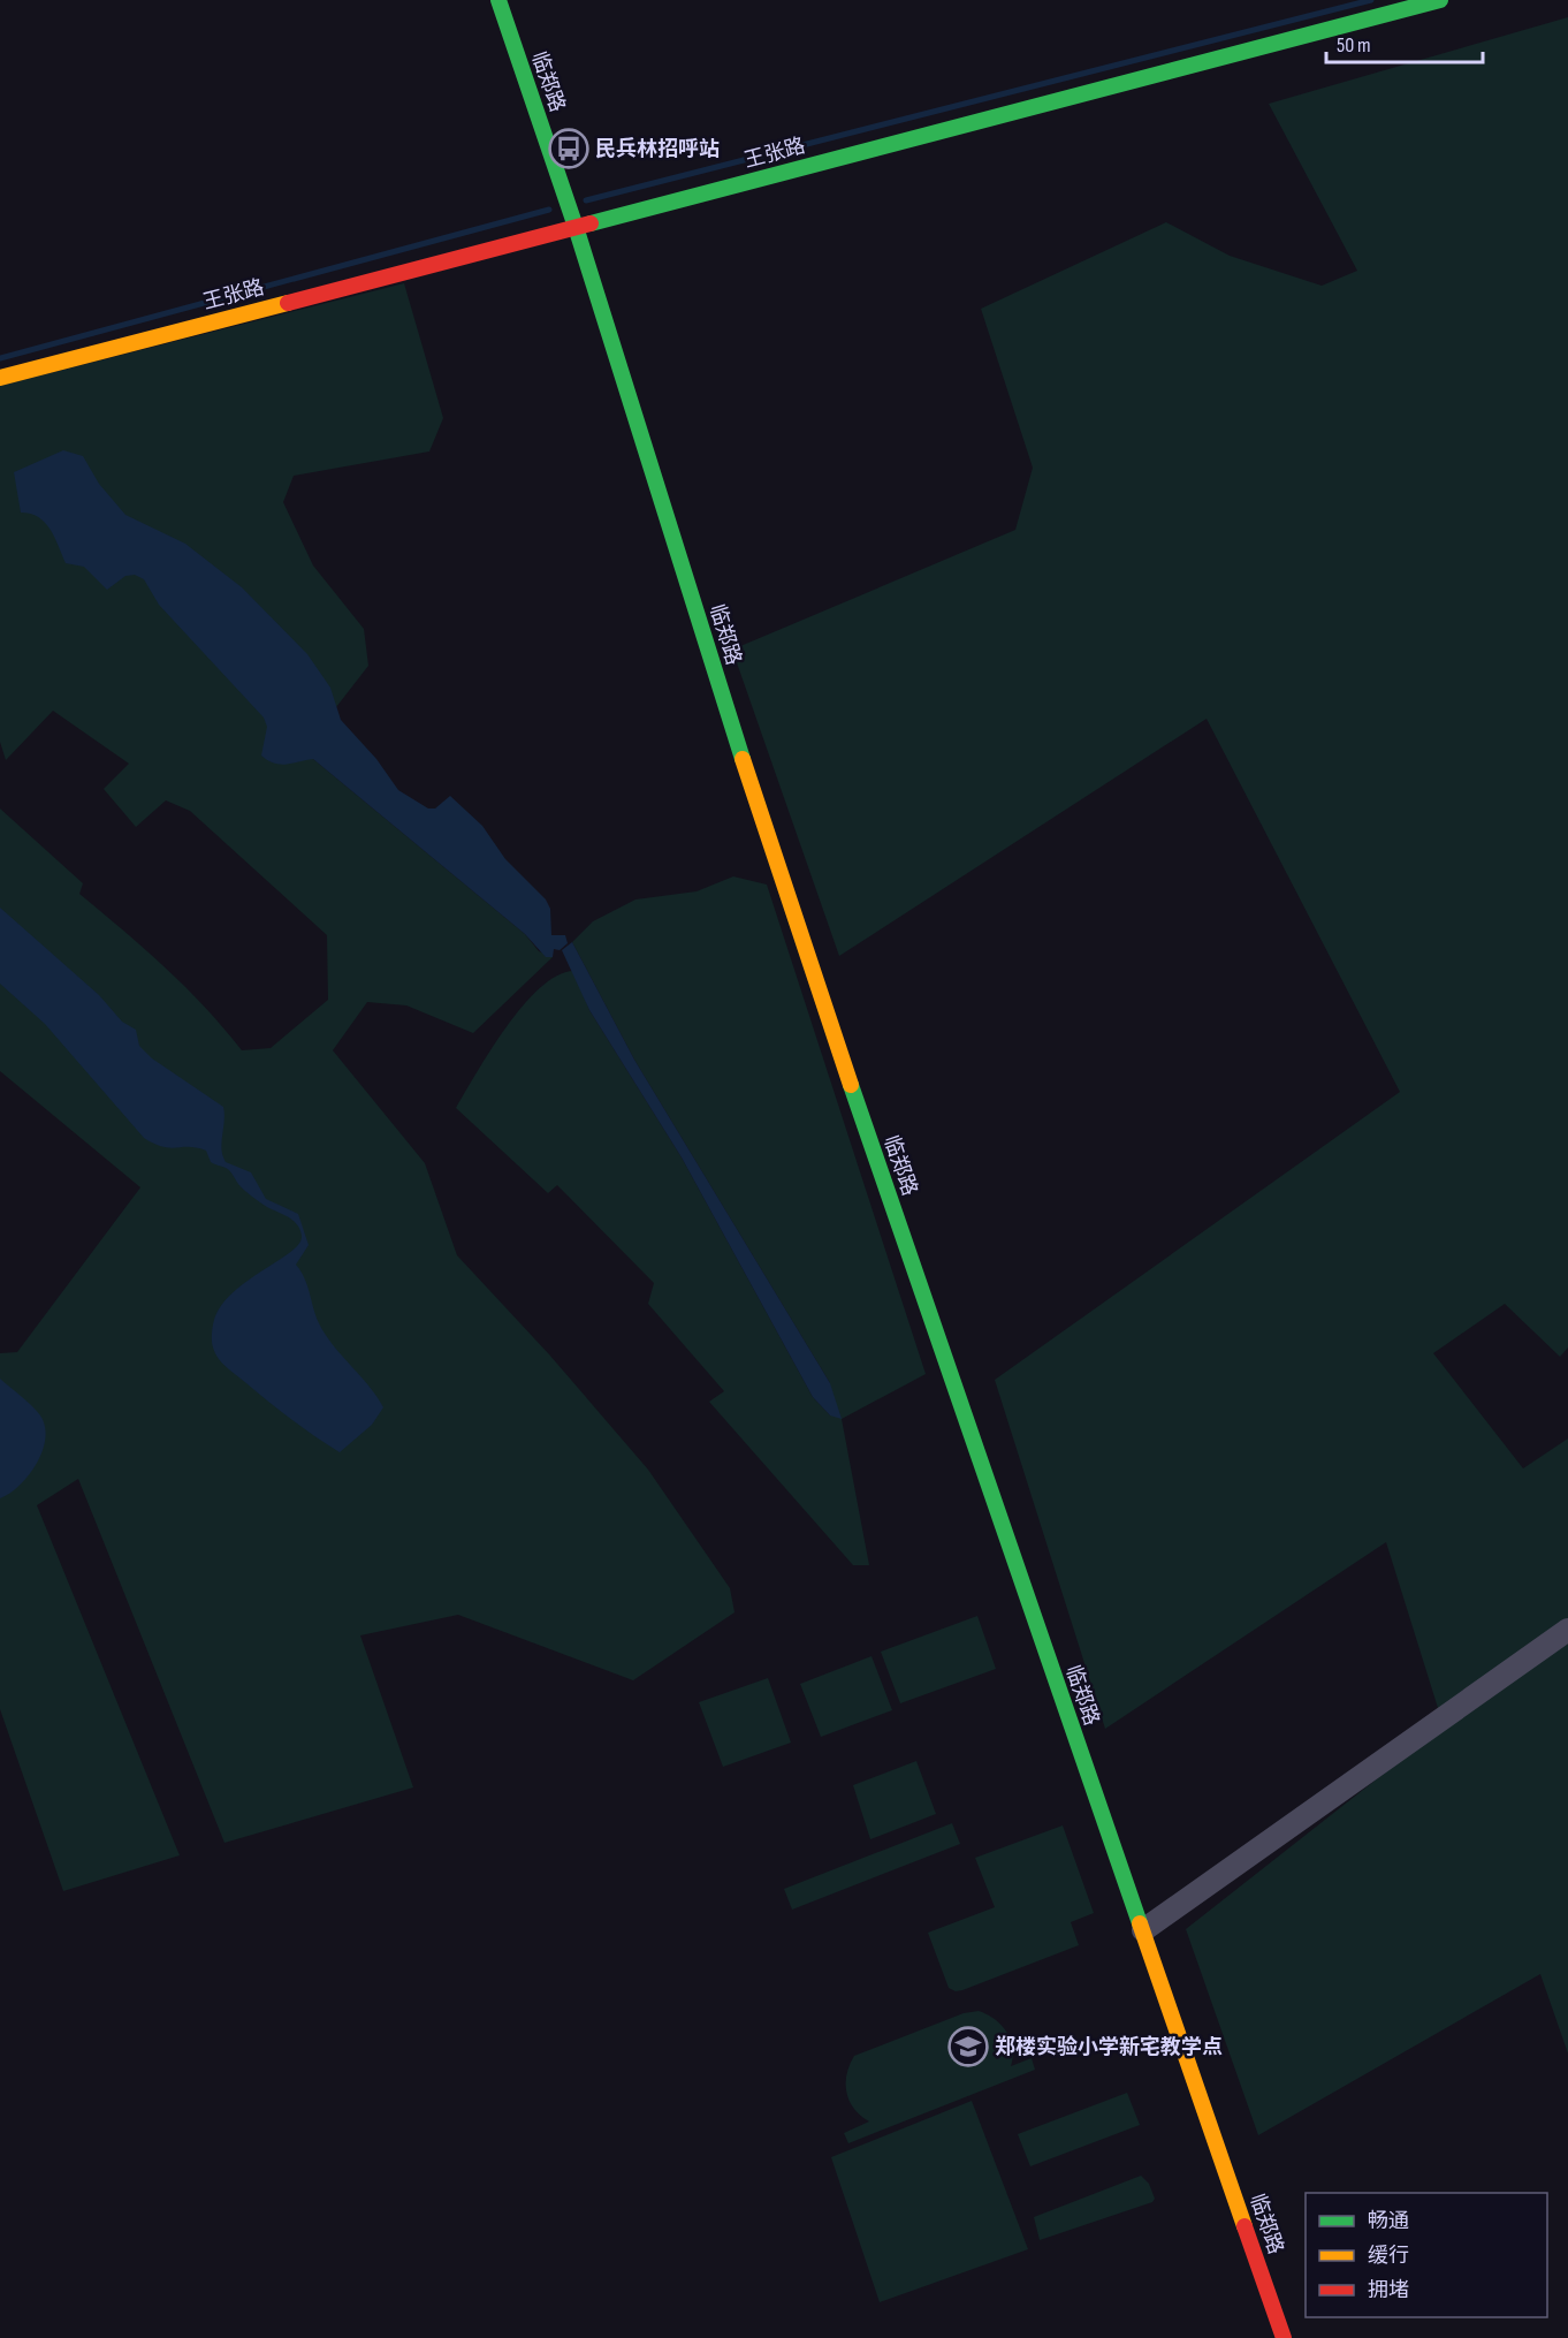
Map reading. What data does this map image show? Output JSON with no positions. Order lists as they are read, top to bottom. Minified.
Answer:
{"streets":{"main road":["临郑路","王张路"]},"crossings":[["临郑路","王张路"]],"places":{"bus stop":["民兵林招呼站"],"school or university":["郑楼实验小学新宅教学点"]},"legend":["畅通","缓行","拥堵"],"scale_bar":"50 m"}
